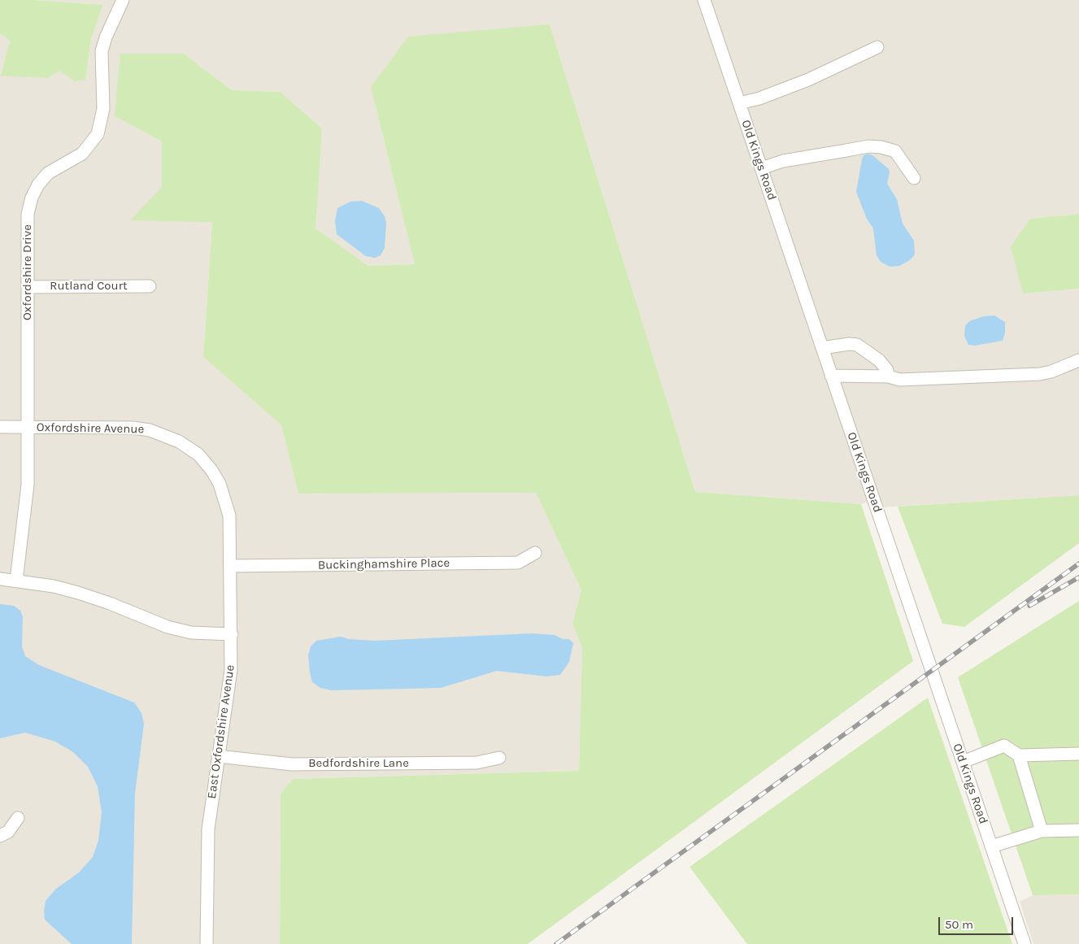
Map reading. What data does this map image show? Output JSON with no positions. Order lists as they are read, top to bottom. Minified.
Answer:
{"streets":{"street":["Old Kings Road","Oxfordshire Drive","Rutland Court","Oxfordshire Avenue","Buckinghamshire Place","East Oxfordshire Avenue","Bedfordshire Lane"]},"crossings":[["Oxfordshire Drive","Rutland Court"],["Oxfordshire Drive","Oxfordshire Avenue"],["Oxfordshire Avenue","East Oxfordshire Avenue"],["Buckinghamshire Place","East Oxfordshire Avenue"],["East Oxfordshire Avenue","Bedfordshire Lane"]],"scale_bar":"50 m"}
